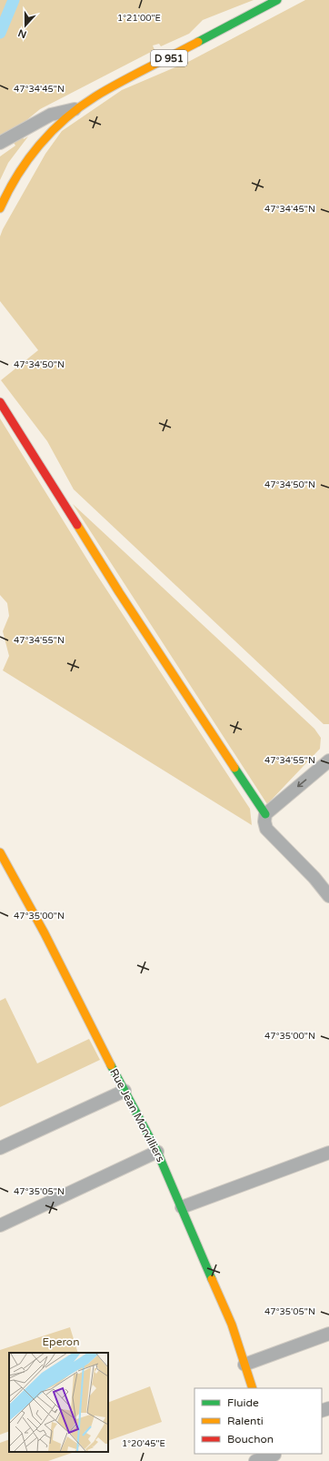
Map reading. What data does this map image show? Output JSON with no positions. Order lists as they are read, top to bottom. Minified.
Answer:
{"streets":{"street":["D 951","Rue Jean Morvilliers"]},"parks":["Eperon"],"legend":["Fluide","Ralenti","Bouchon"],"north":"bottom","coordinates":["1°21'00\"E","47°34'45\"N","47°34'50\"N","47°34'55\"N","47°35'00\"N","47°35'05\"N","1°20'45\"E"]}
